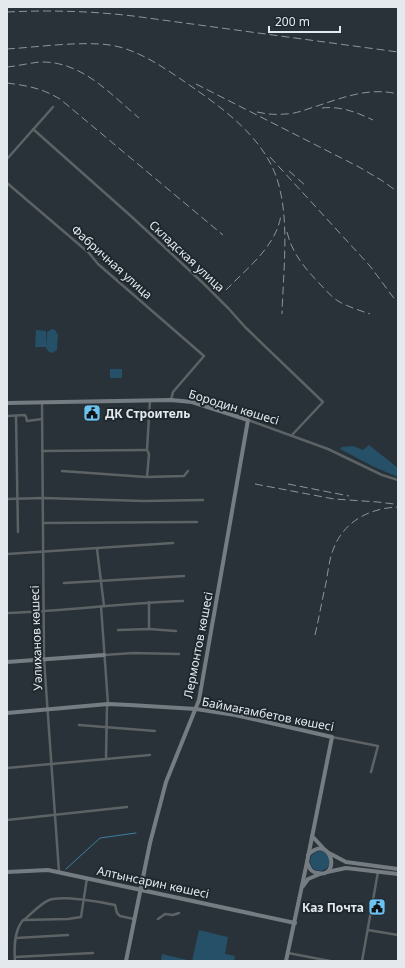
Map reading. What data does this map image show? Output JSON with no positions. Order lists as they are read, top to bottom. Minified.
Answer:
{"streets":{"street":["Складская улица","Фабричная улица","Бородин көшесі","Уәлиханов көшесі","Лермонтов көшесі","Баймағамбетов көшесі","Алтынсарин көшесі"]},"crossings":[["Складская улица","Бородин көшесі"],["Фабричная улица","Бородин көшесі"],["Бородин көшесі","Уәлиханов көшесі"],["Бородин көшесі","Лермонтов көшесі"],["Уәлиханов көшесі","Баймағамбетов көшесі"],["Уәлиханов көшесі","Алтынсарин көшесі"],["Лермонтов көшесі","Баймағамбетов көшесі"],["Лермонтов көшесі","Алтынсарин көшесі"]],"places":{"public building":["ДК Строитель","Каз Почта"]},"scale_bar":"200 m"}
